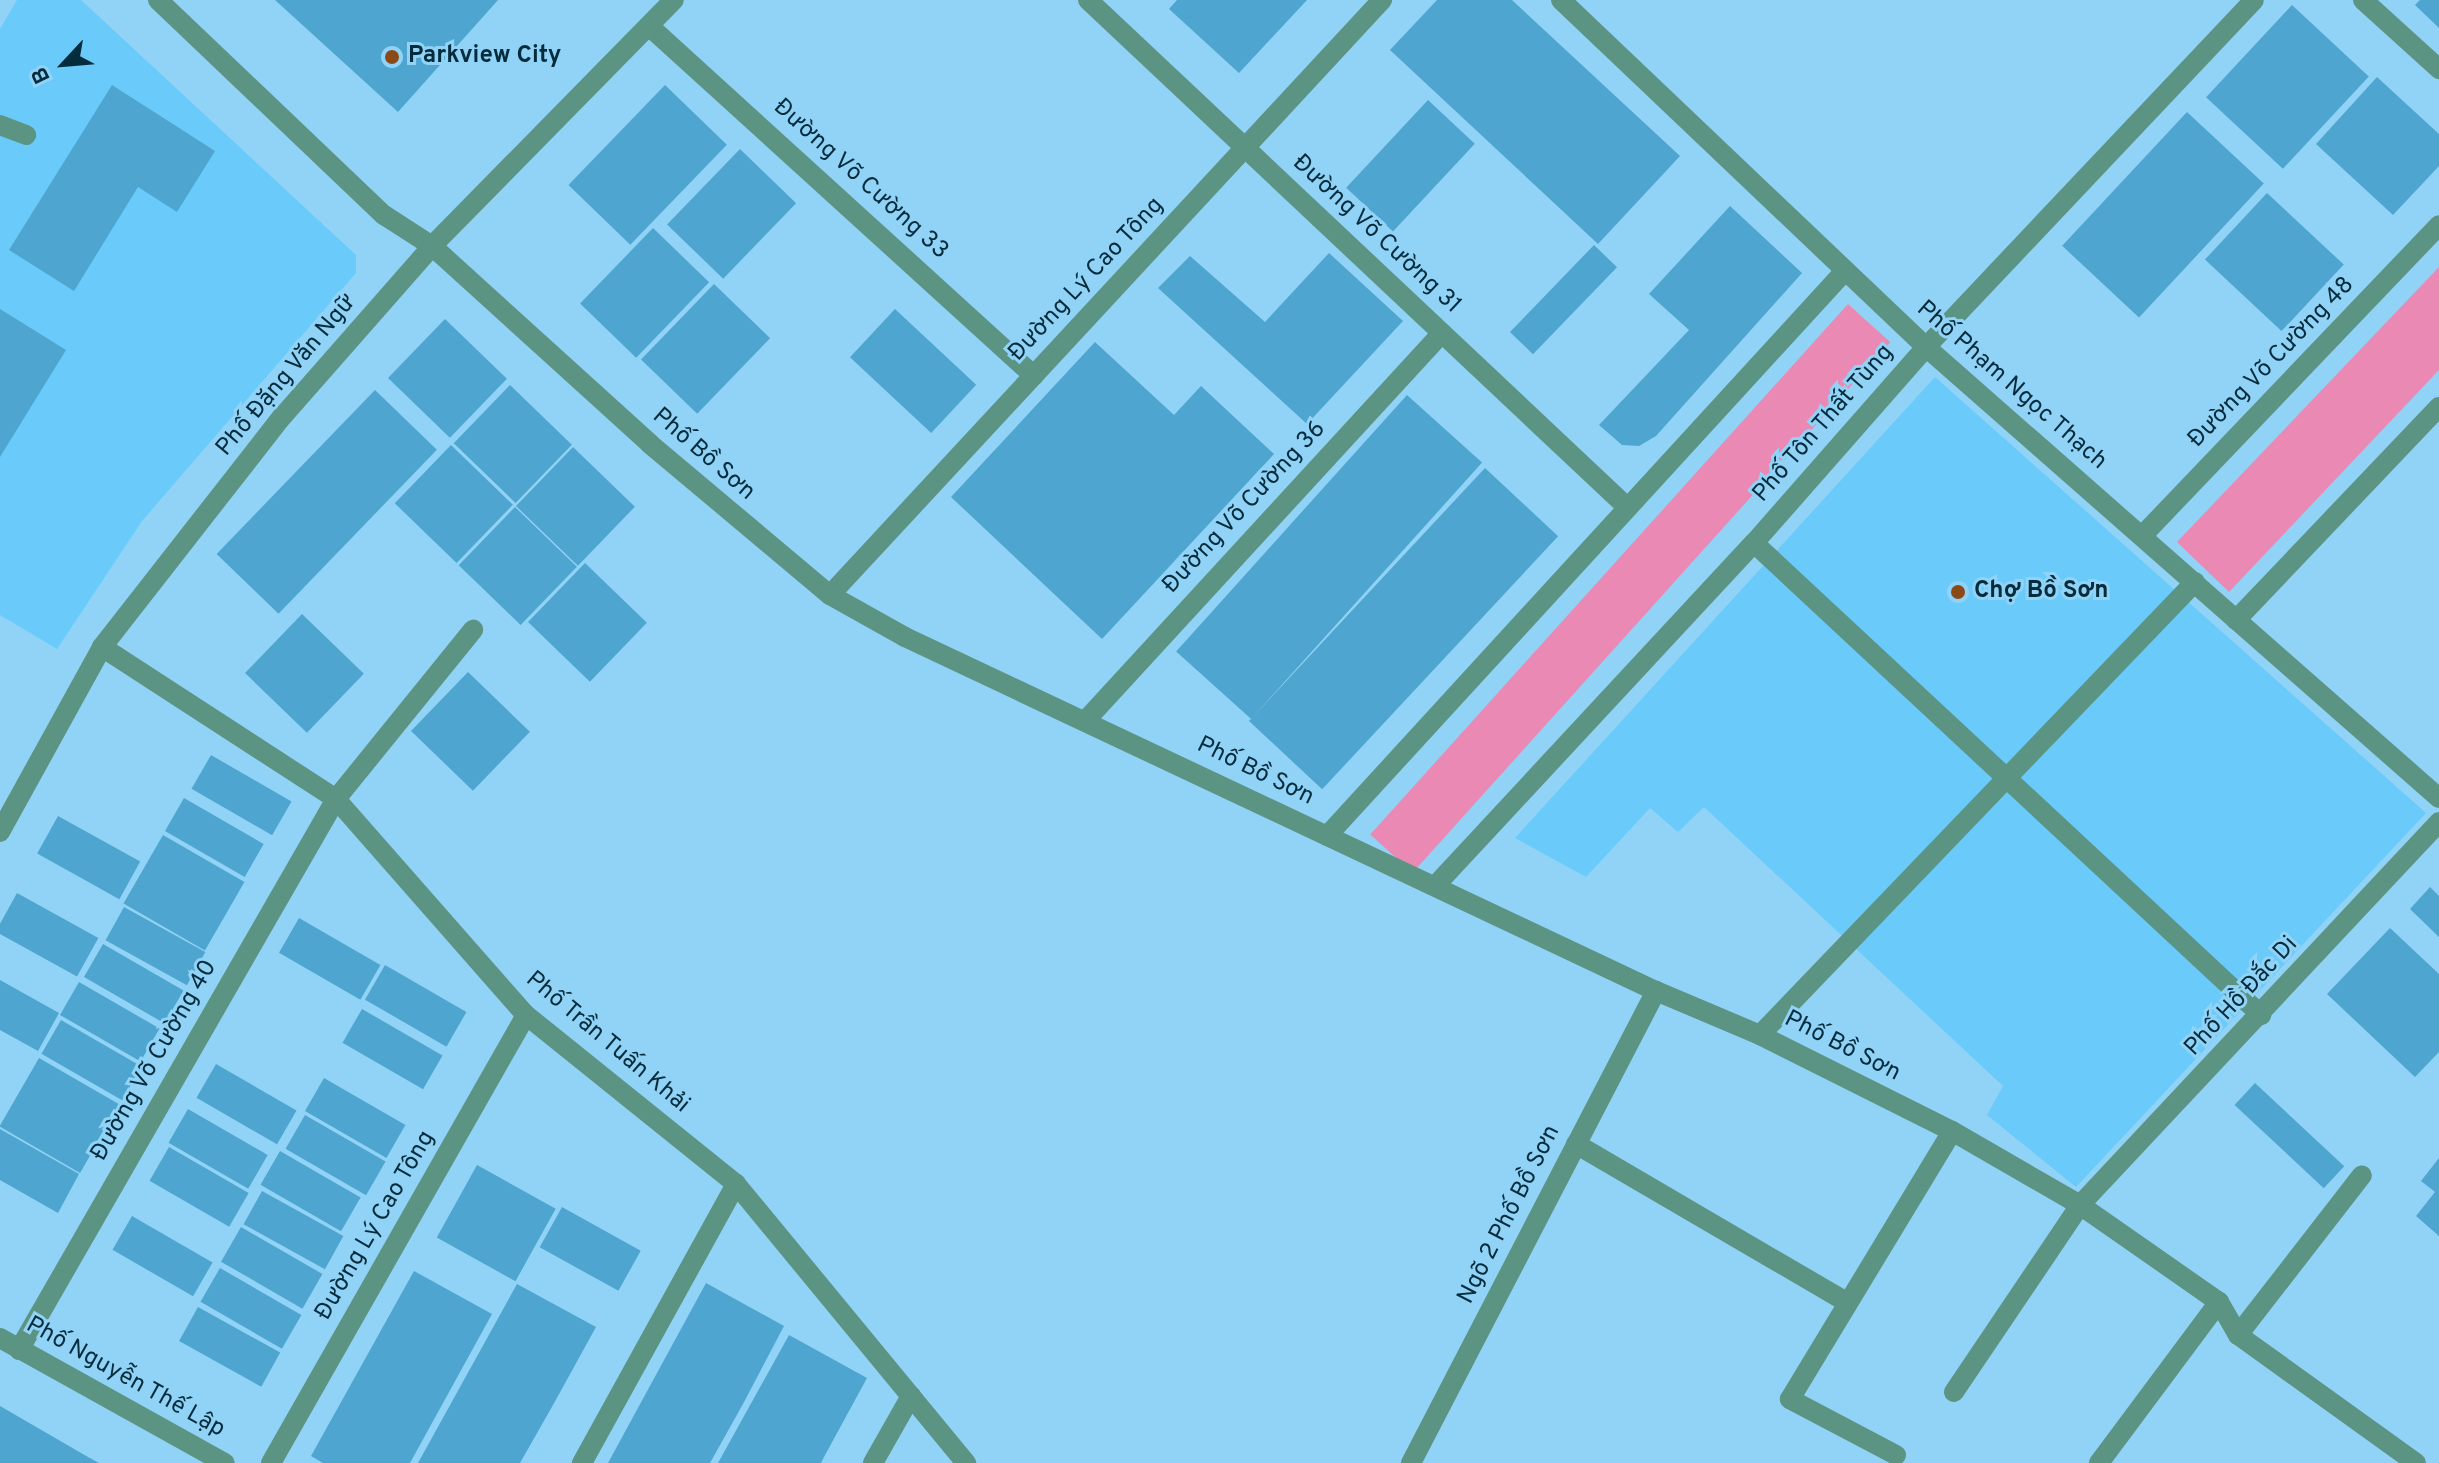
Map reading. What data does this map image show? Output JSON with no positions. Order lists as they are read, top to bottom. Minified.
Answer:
{"streets":{"street":["Đường Võ Cường 33","Đường Võ Cường 31","Đường Lý Cao Tông","Đường Võ Cường 48","Phố Đặng Văn Ngữ","Phố Phạm Ngọc Thạch","Phố Tôn Thất Tùng","Phố Bồ Sơn","Đường Võ Cường 36","Phố Hồ Đắc Di","Phố Trần Tuấn Khải","Đường Võ Cường 40","Ngõ 2 Phố Bồ Sơn","Phố Nguyễn Thế Lập"]},"crossings":[["Đường Võ Cường 33","Đường Lý Cao Tông"],["Đường Võ Cường 33","Phố Đặng Văn Ngữ"],["Đường Võ Cường 31","Đường Lý Cao Tông"],["Đường Võ Cường 31","Đường Võ Cường 36"],["Đường Lý Cao Tông","Phố Bồ Sơn"],["Đường Lý Cao Tông","Phố Trần Tuấn Khải"],["Đường Võ Cường 48","Phố Phạm Ngọc Thạch"],["Phố Đặng Văn Ngữ","Phố Bồ Sơn"],["Phố Đặng Văn Ngữ","Phố Trần Tuấn Khải"],["Phố Phạm Ngọc Thạch","Phố Tôn Thất Tùng"],["Phố Tôn Thất Tùng","Phố Bồ Sơn"],["Phố Bồ Sơn","Đường Võ Cường 36"],["Phố Bồ Sơn","Phố Hồ Đắc Di"],["Phố Bồ Sơn","Ngõ 2 Phố Bồ Sơn"],["Phố Trần Tuấn Khải","Đường Võ Cường 40"],["Đường Võ Cường 40","Phố Nguyễn Thế Lập"]],"places":["Parkview City","Chợ Bồ Sơn"],"north":"bottom left"}
